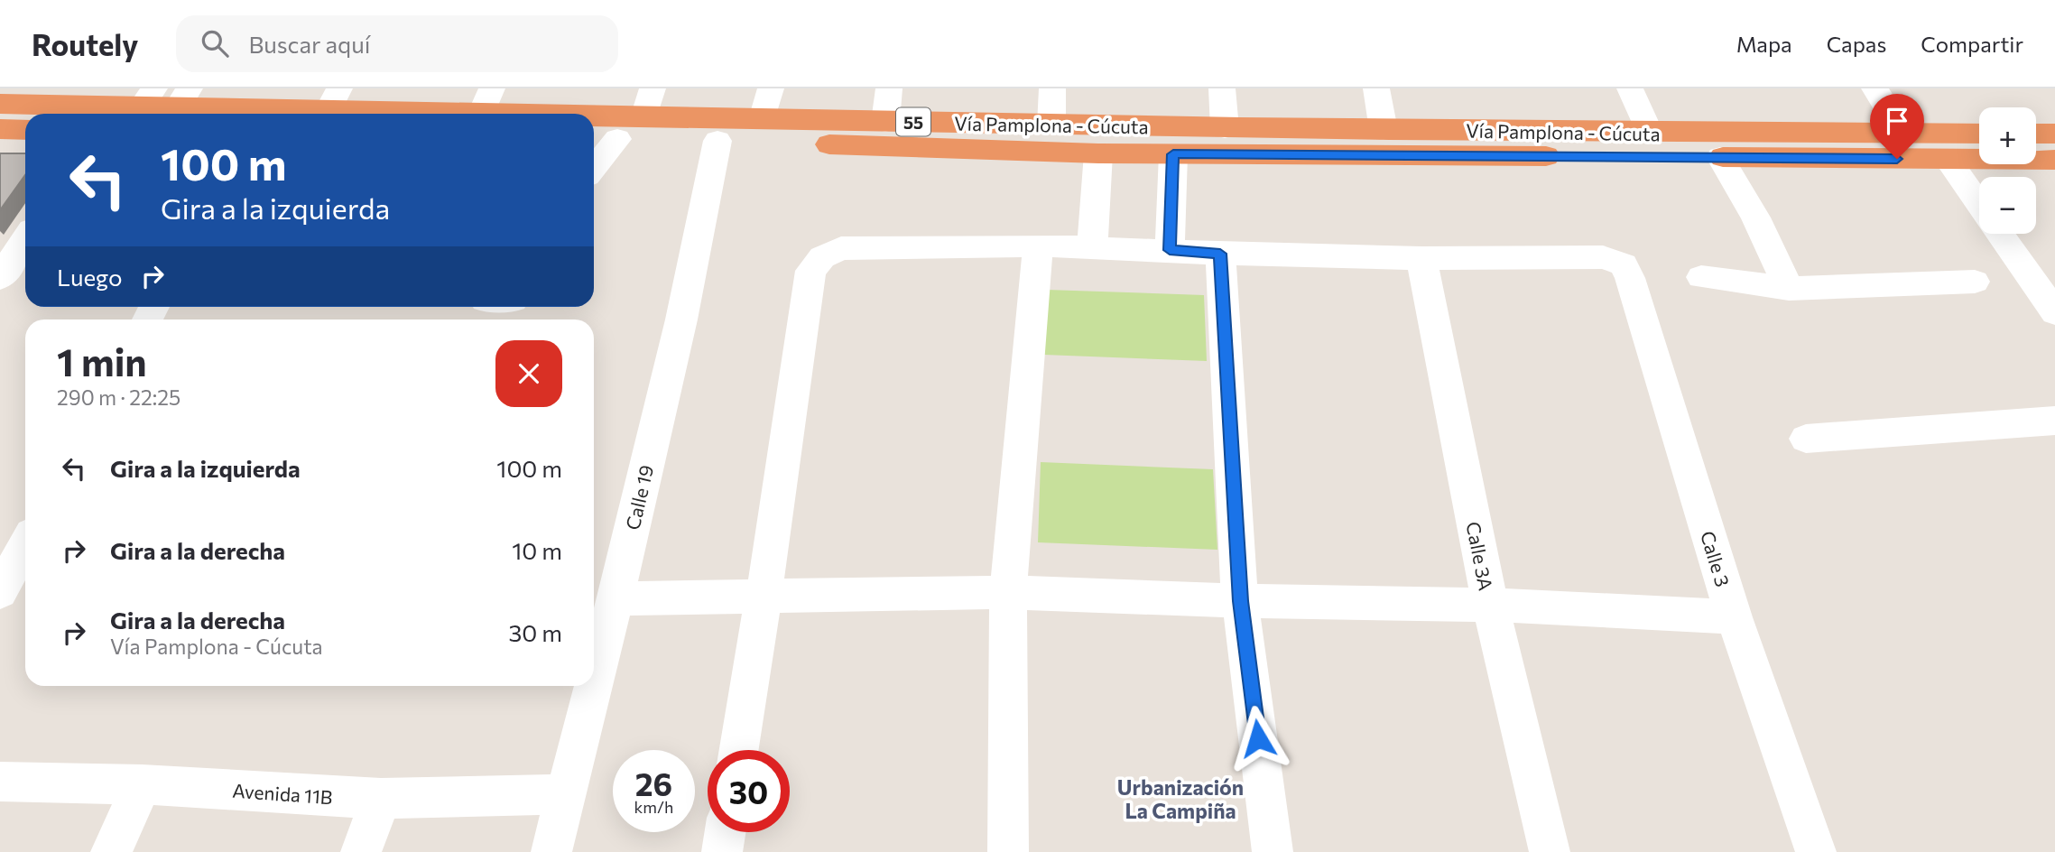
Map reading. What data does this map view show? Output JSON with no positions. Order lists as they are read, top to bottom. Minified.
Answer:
{"streets":{"highway":["55","Vía Pamplona - Cúcuta"],"street":["Calle 19","Calle 3A","Calle 3","Avenida 11B"]},"crossings":[["Vía Pamplona - Cúcuta","Calle 19"],["Calle 19","Avenida 11B"],["Calle 3A","Calle 3"]],"districts":["Urbanización La Campiña"],"page":{"header":"Routely","search":"Buscar aquí","nav":["Mapa","Capas","Compartir"],"map_buttons":["+","−"],"turn":["100 m","Gira a la izquierda"],"then":"Luego","heading":["1 min","290 m · 22:25"],"list":[{"name":"Gira a la izquierda","value":"100 m"},{"name":"Gira a la derecha","value":"10 m"},{"name":"Gira a la derecha","note":"Vía Pamplona - Cúcuta","value":"30 m"}],"speed":"26 km/h","limit":"30"}}
